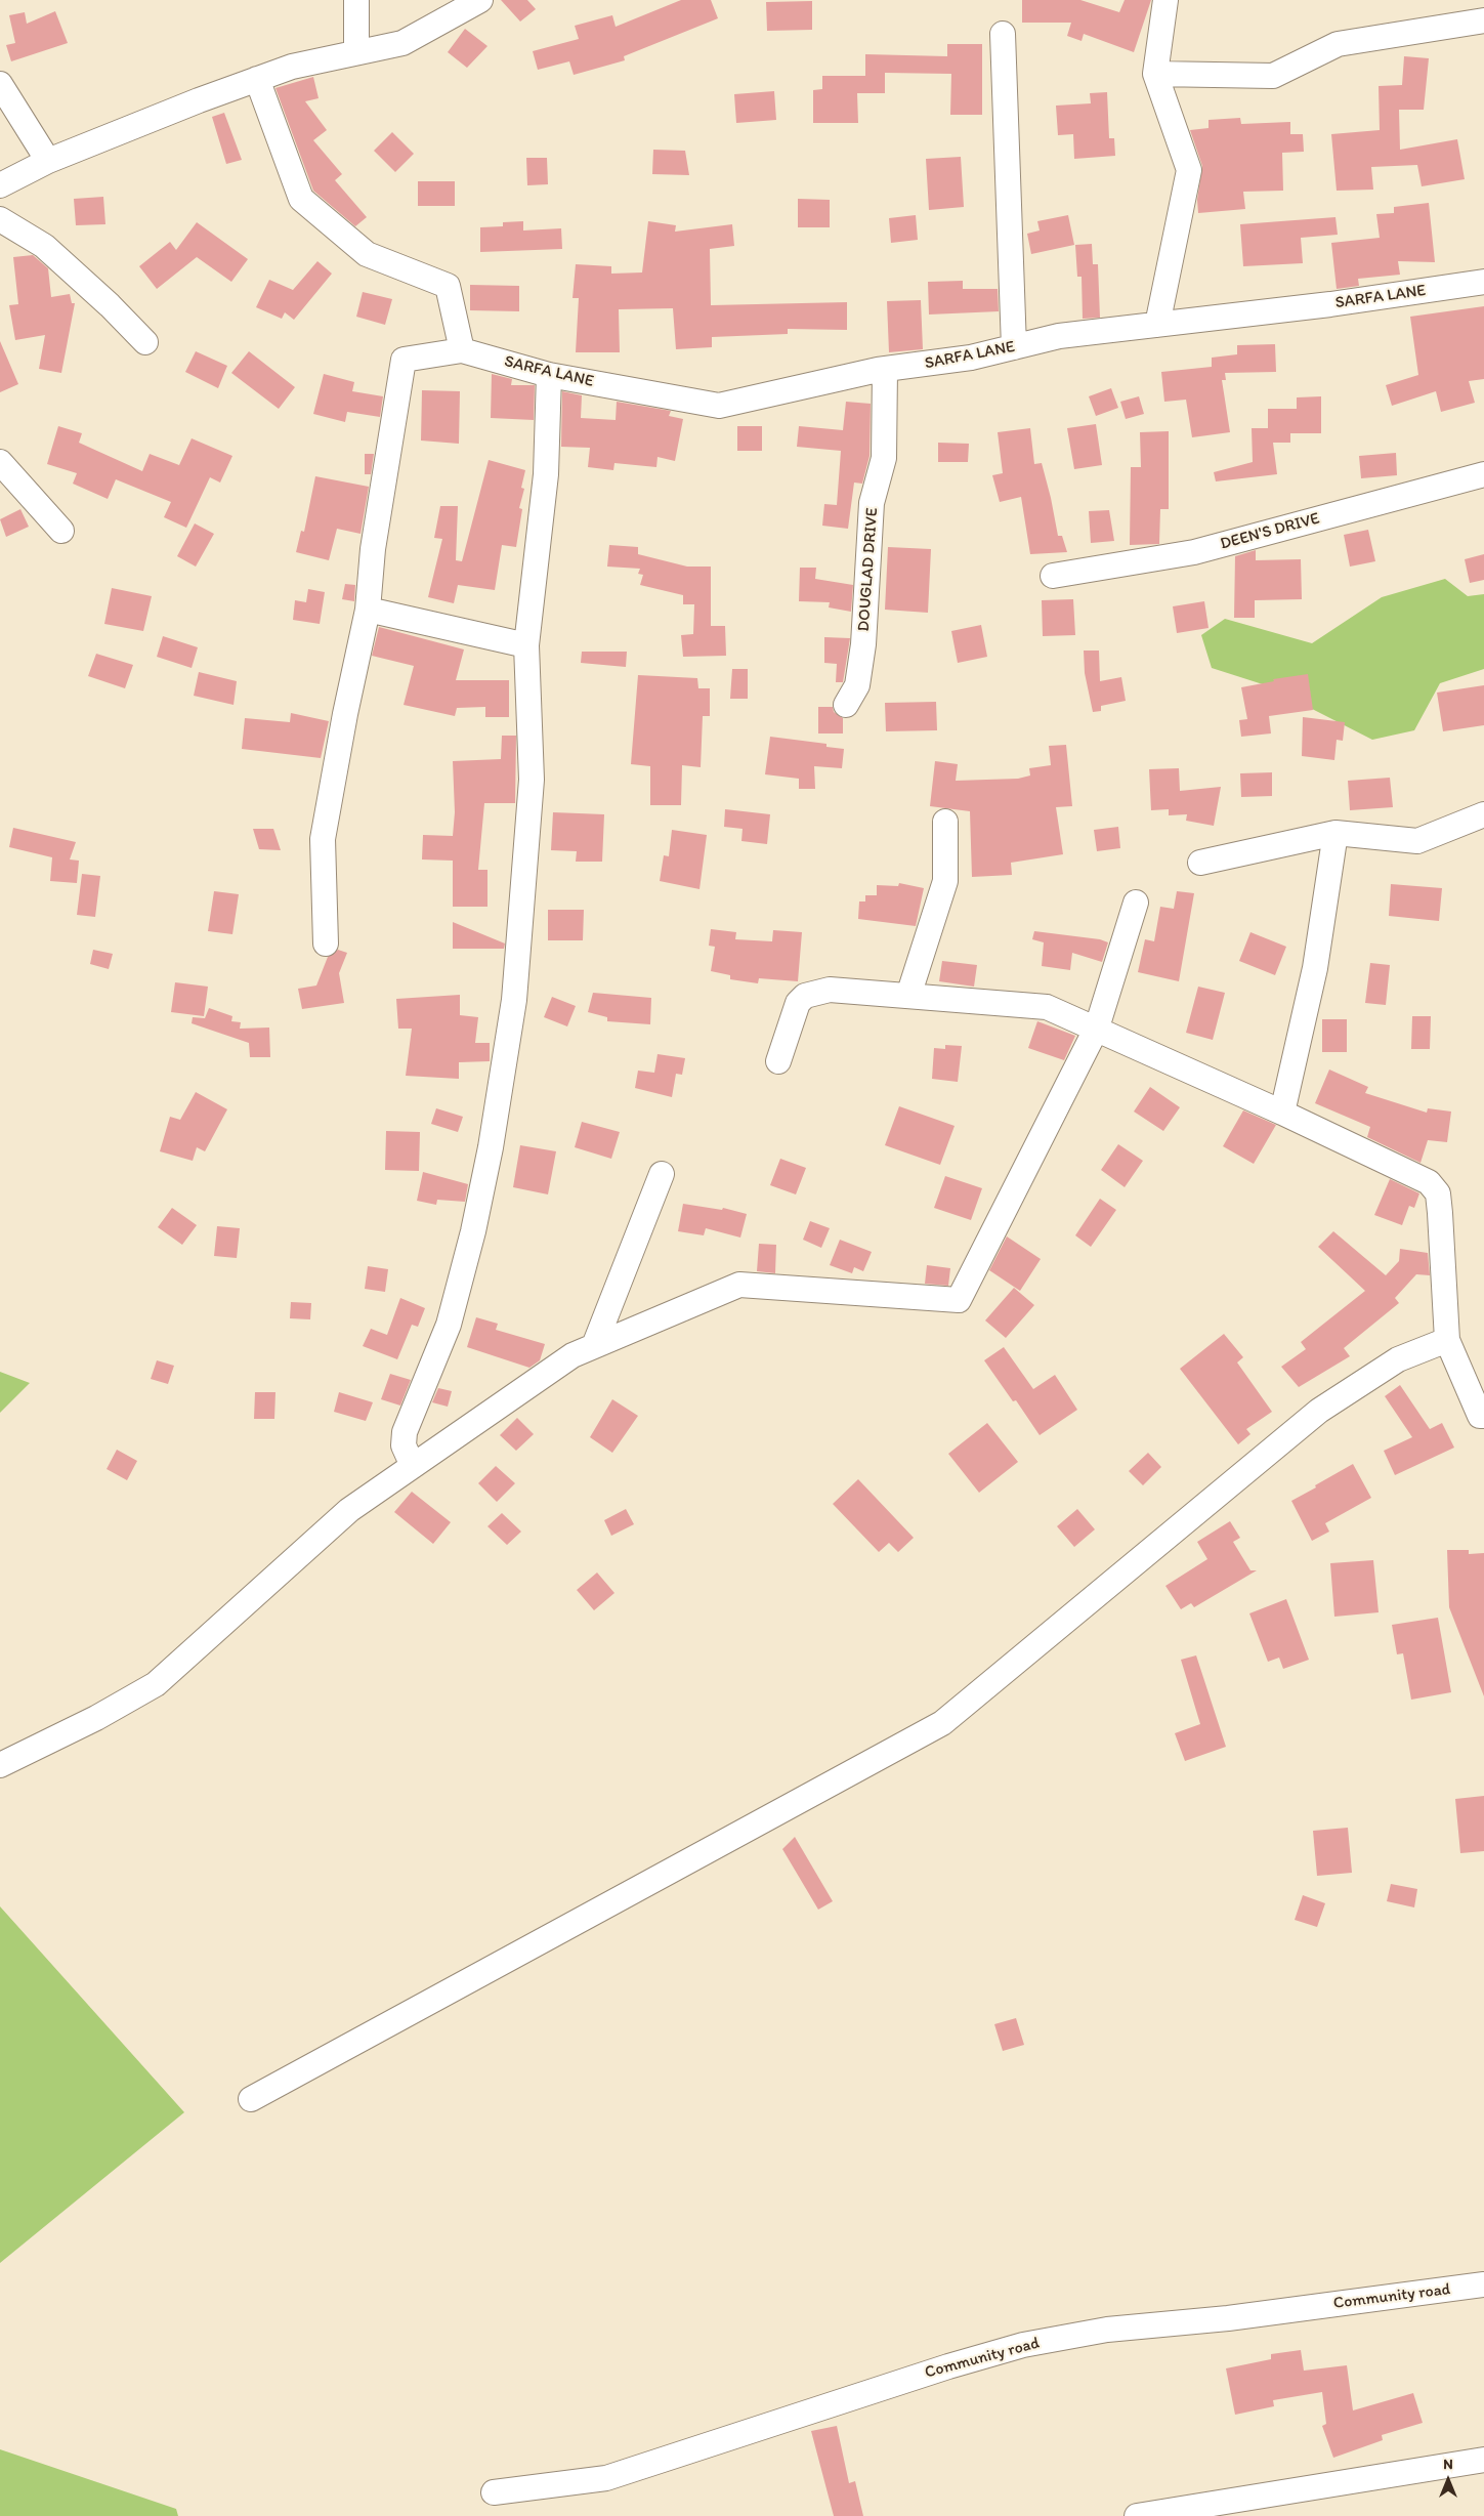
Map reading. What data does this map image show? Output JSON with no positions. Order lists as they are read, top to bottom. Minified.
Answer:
{"streets":{"street":["SARFA LANE","DEEN'S DRIVE","DOUGLAD DRIVE","Community road"]},"crossings":[["SARFA LANE","DOUGLAD DRIVE"]],"north":"top"}
